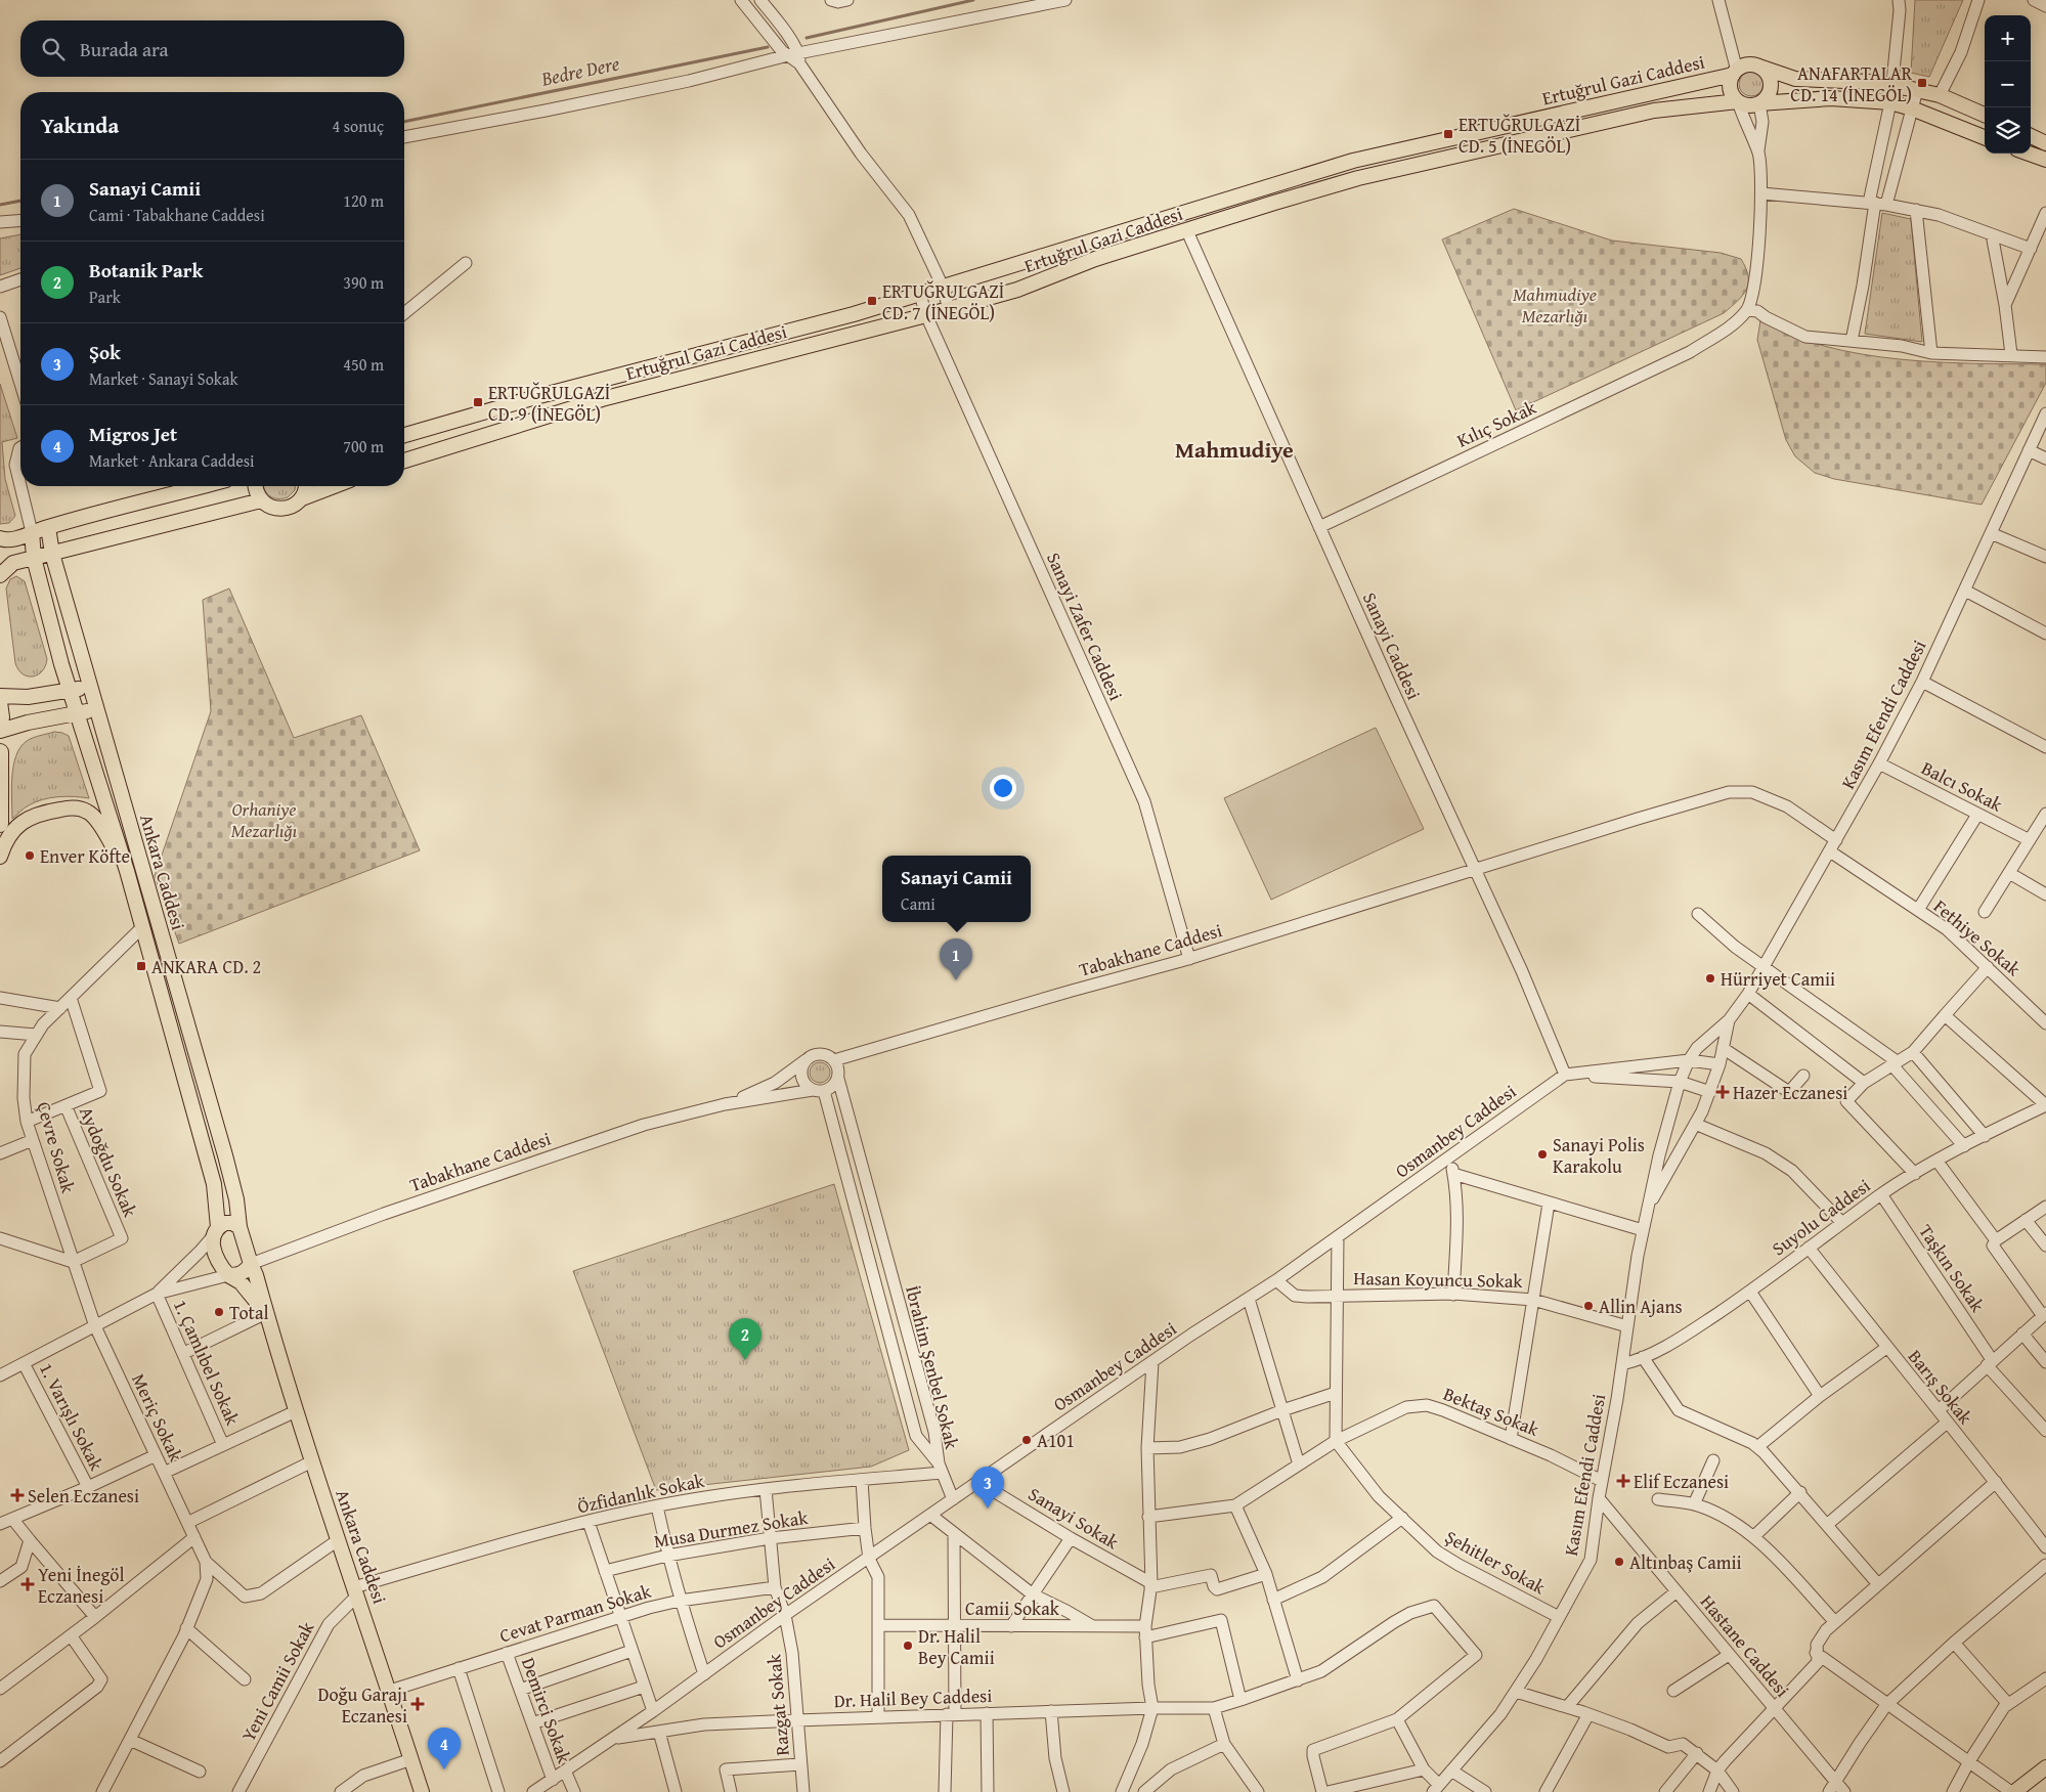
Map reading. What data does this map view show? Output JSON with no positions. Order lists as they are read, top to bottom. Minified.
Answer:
{"streets":{"main road":["Ertuğrul Gazi Caddesi","Ankara Caddesi"],"street":["Kılıç Sokak","Sanayi Zafer Caddesi","Sanayi Caddesi","Kasım Efendi Caddesi","Balcı Sokak","Fethiye Sokak","Tabakhane Caddesi","Osmanbey Caddesi","Çevre Sokak","Aydoğdu Sokak","Suyolu Caddesi","Taşkın Sokak","Hasan Koyuncu Sokak","1. Çamlıbel Sokak","İbrahim Şenbel Sokak","Barış Sokak","Bektaş Sokak","1. Varışlı Sokak","Meriç Sokak","Özfidanlık Sokak","Sanayi Sokak","Musa Durmez Sokak","Şehitler Sokak","Camii Sokak","Cevat Parman Sokak","Hastane Caddesi","Yeni Camii Sokak","Dr. Halil Bey Caddesi","Razgat Sokak","Demirci Sokak"]},"crossings":[["Ertuğrul Gazi Caddesi","Sanayi Zafer Caddesi"],["Ertuğrul Gazi Caddesi","Sanayi Caddesi"],["Kılıç Sokak","Sanayi Caddesi"],["Sanayi Zafer Caddesi","Tabakhane Caddesi"],["Sanayi Caddesi","Tabakhane Caddesi"],["Sanayi Caddesi","Osmanbey Caddesi"],["Kasım Efendi Caddesi","Balcı Sokak"],["Kasım Efendi Caddesi","Fethiye Sokak"],["Kasım Efendi Caddesi","Tabakhane Caddesi"],["Kasım Efendi Caddesi","Osmanbey Caddesi"],["Kasım Efendi Caddesi","Suyolu Caddesi"],["Kasım Efendi Caddesi","Hasan Koyuncu Sokak"],["Kasım Efendi Caddesi","Bektaş Sokak"],["Kasım Efendi Caddesi","Şehitler Sokak"],["Kasım Efendi Caddesi","Hastane Caddesi"],["Ankara Caddesi","Tabakhane Caddesi"],["Ankara Caddesi","Çevre Sokak"],["Ankara Caddesi","Özfidanlık Sokak"],["Ankara Caddesi","Cevat Parman Sokak"],["Ankara Caddesi","Yeni Camii Sokak"],["Tabakhane Caddesi","İbrahim Şenbel Sokak"],["Osmanbey Caddesi","Hasan Koyuncu Sokak"],["Osmanbey Caddesi","Sanayi Sokak"],["Osmanbey Caddesi","Dr. Halil Bey Caddesi"],["Osmanbey Caddesi","Razgat Sokak"],["Osmanbey Caddesi","Demirci Sokak"],["Çevre Sokak","Aydoğdu Sokak"],["Çevre Sokak","Meriç Sokak"],["Suyolu Caddesi","Taşkın Sokak"],["Suyolu Caddesi","Barış Sokak"],["İbrahim Şenbel Sokak","Özfidanlık Sokak"],["Bektaş Sokak","Şehitler Sokak"],["Özfidanlık Sokak","Yeni Camii Sokak"],["Özfidanlık Sokak","Razgat Sokak"],["Musa Durmez Sokak","Razgat Sokak"],["Camii Sokak","Dr. Halil Bey Caddesi"],["Cevat Parman Sokak","Razgat Sokak"],["Cevat Parman Sokak","Demirci Sokak"],["Dr. Halil Bey Caddesi","Razgat Sokak"]],"districts":["Mahmudiye"],"water":["Bedre Dere"],"parks":["Mahmudiye Mezarlığı","Orhaniye Mezarlığı"],"places":{"transit":["ANAFARTALAR CD. 14 (İNEGÖL)","ERTUĞRULGAZİ CD. 5 (İNEGÖL)","ERTUĞRULGAZİ CD. 7 (İNEGÖL)","ERTUĞRULGAZİ CD. 9 (İNEGÖL)","ANKARA CD. 2"],"other":["Enver Köfte","Hürriyet Camii","Sanayi Polis Karakolu","Allin Ajans","Total","A101","Altınbaş Camii","Dr. Halil Bey Camii"],"health":["Hazer Eczanesi","Elif Eczanesi","Selen Eczanesi","Yeni İnegöl Eczanesi","Doğu Garajı Eczanesi"]},"page":{"map_buttons":["+","−"],"search":"Burada ara","heading":["Yakında","4 sonuç"],"list":[{"mark":"1","name":"Sanayi Camii","note":"Cami · Tabakhane Caddesi","value":"120 m"},{"mark":"2","name":"Botanik Park","note":"Park","value":"390 m"},{"mark":"3","name":"Şok","note":"Market · Sanayi Sokak","value":"450 m"},{"mark":"4","name":"Migros Jet","note":"Market · Ankara Caddesi","value":"700 m"}],"popup":["Sanayi Camii","Cami"],"pins":["1","2","3","4"]}}
